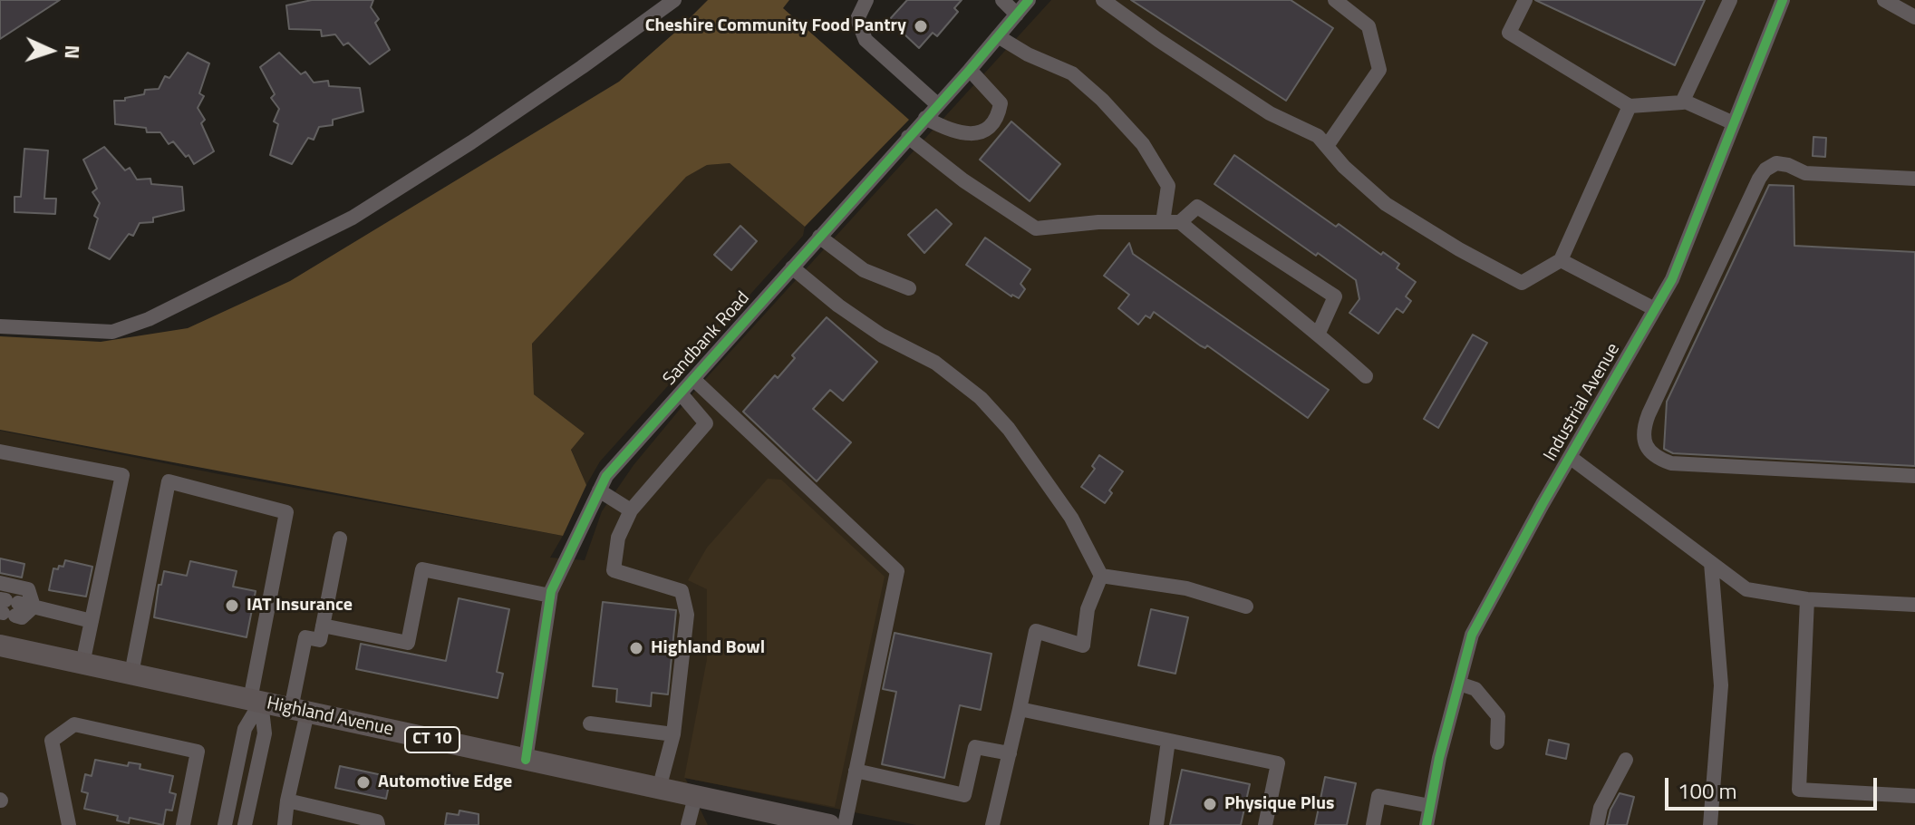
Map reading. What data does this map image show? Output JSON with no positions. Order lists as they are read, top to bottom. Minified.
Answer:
{"streets":{"highway":["Highland Avenue","CT 10"],"street":["Sandbank Road","Industrial Avenue"]},"crossings":[["Sandbank Road","Highland Avenue"]],"places":["Cheshire Community Food Pantry","IAT Insurance","Highland Bowl","Automotive Edge","Physique Plus"],"scale_bar":"100 m","north":"right"}
